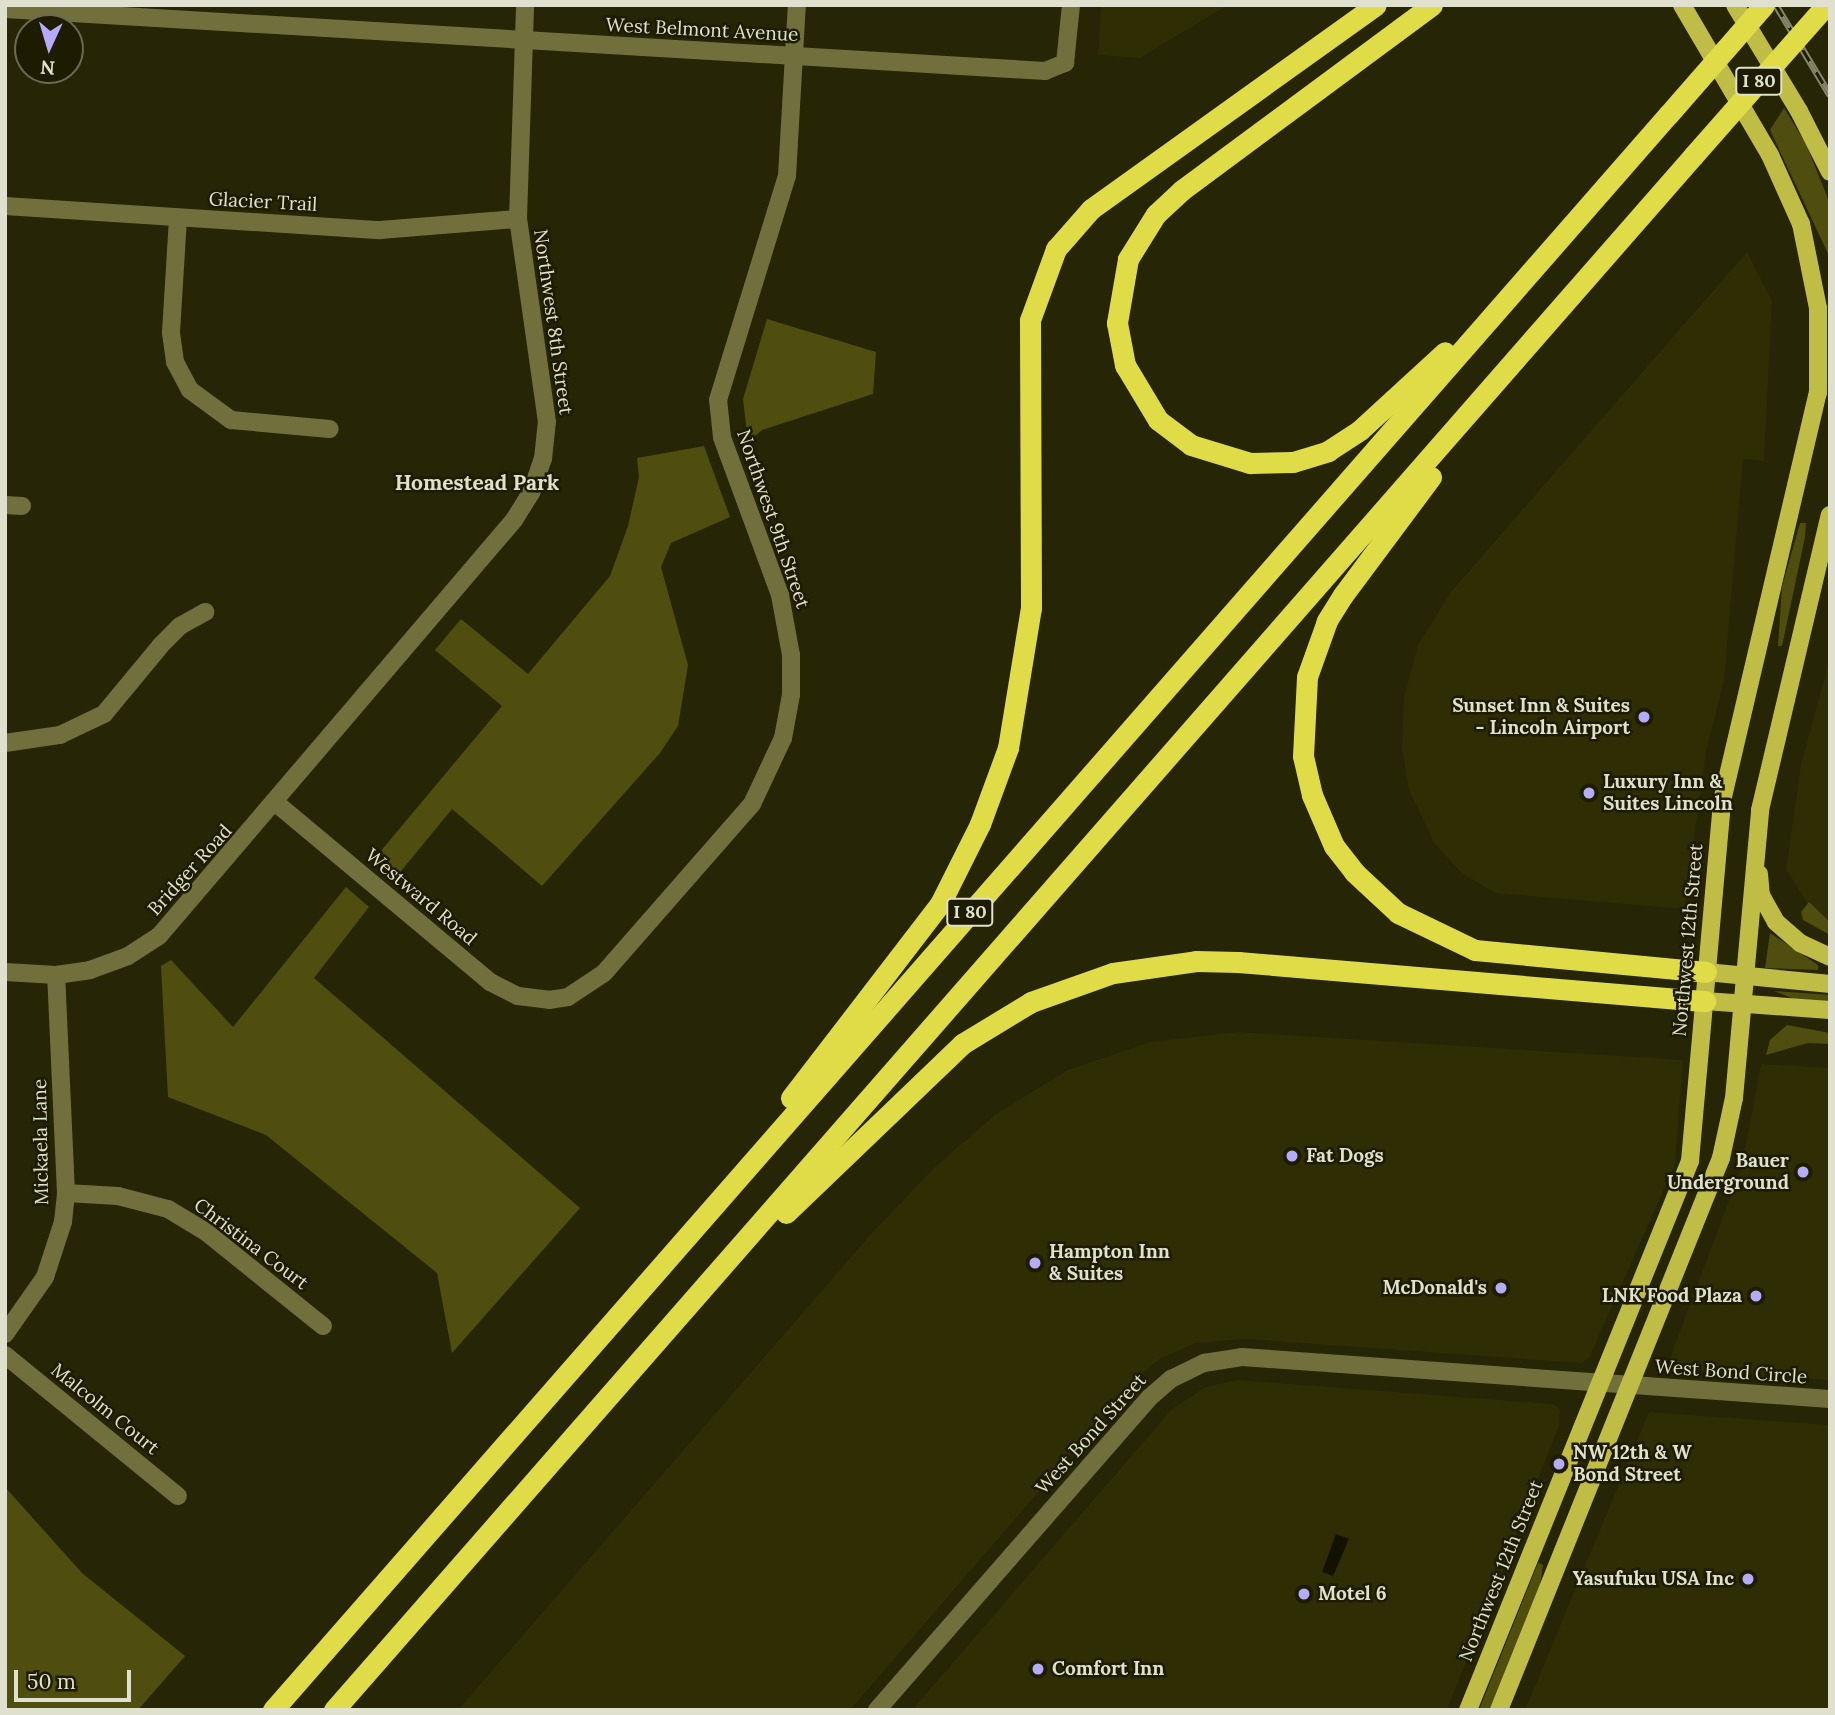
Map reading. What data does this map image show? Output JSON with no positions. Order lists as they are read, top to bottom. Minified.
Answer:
{"streets":{"highway":["I 80"],"main road":["Northwest 12th Street"],"street":["West Belmont Avenue","Glacier Trail","Northwest 8th Street","Northwest 9th Street","Bridger Road","Westward Road","Mickaela Lane","Christina Court","West Bond Circle","Malcolm Court","West Bond Street"]},"crossings":[["West Belmont Avenue","Northwest 8th Street"],["West Belmont Avenue","Northwest 9th Street"],["Glacier Trail","Northwest 8th Street"],["Northwest 8th Street","Bridger Road"],["Northwest 8th Street","Westward Road"],["Northwest 9th Street","Westward Road"],["Bridger Road","Westward Road"],["Bridger Road","Mickaela Lane"],["Northwest 12th Street","West Bond Street"],["Mickaela Lane","Christina Court"],["West Bond Circle","West Bond Street"]],"districts":["Homestead Park"],"places":["Sunset Inn & Suites - Lincoln Airport","Luxury Inn & Suites Lincoln","Fat Dogs","Bauer Underground","Hampton Inn & Suites","McDonald's","LNK Food Plaza","NW 12th & W Bond Street","Yasufuku USA Inc","Motel 6","Comfort Inn"],"scale_bar":"50 m","north":"bottom"}
